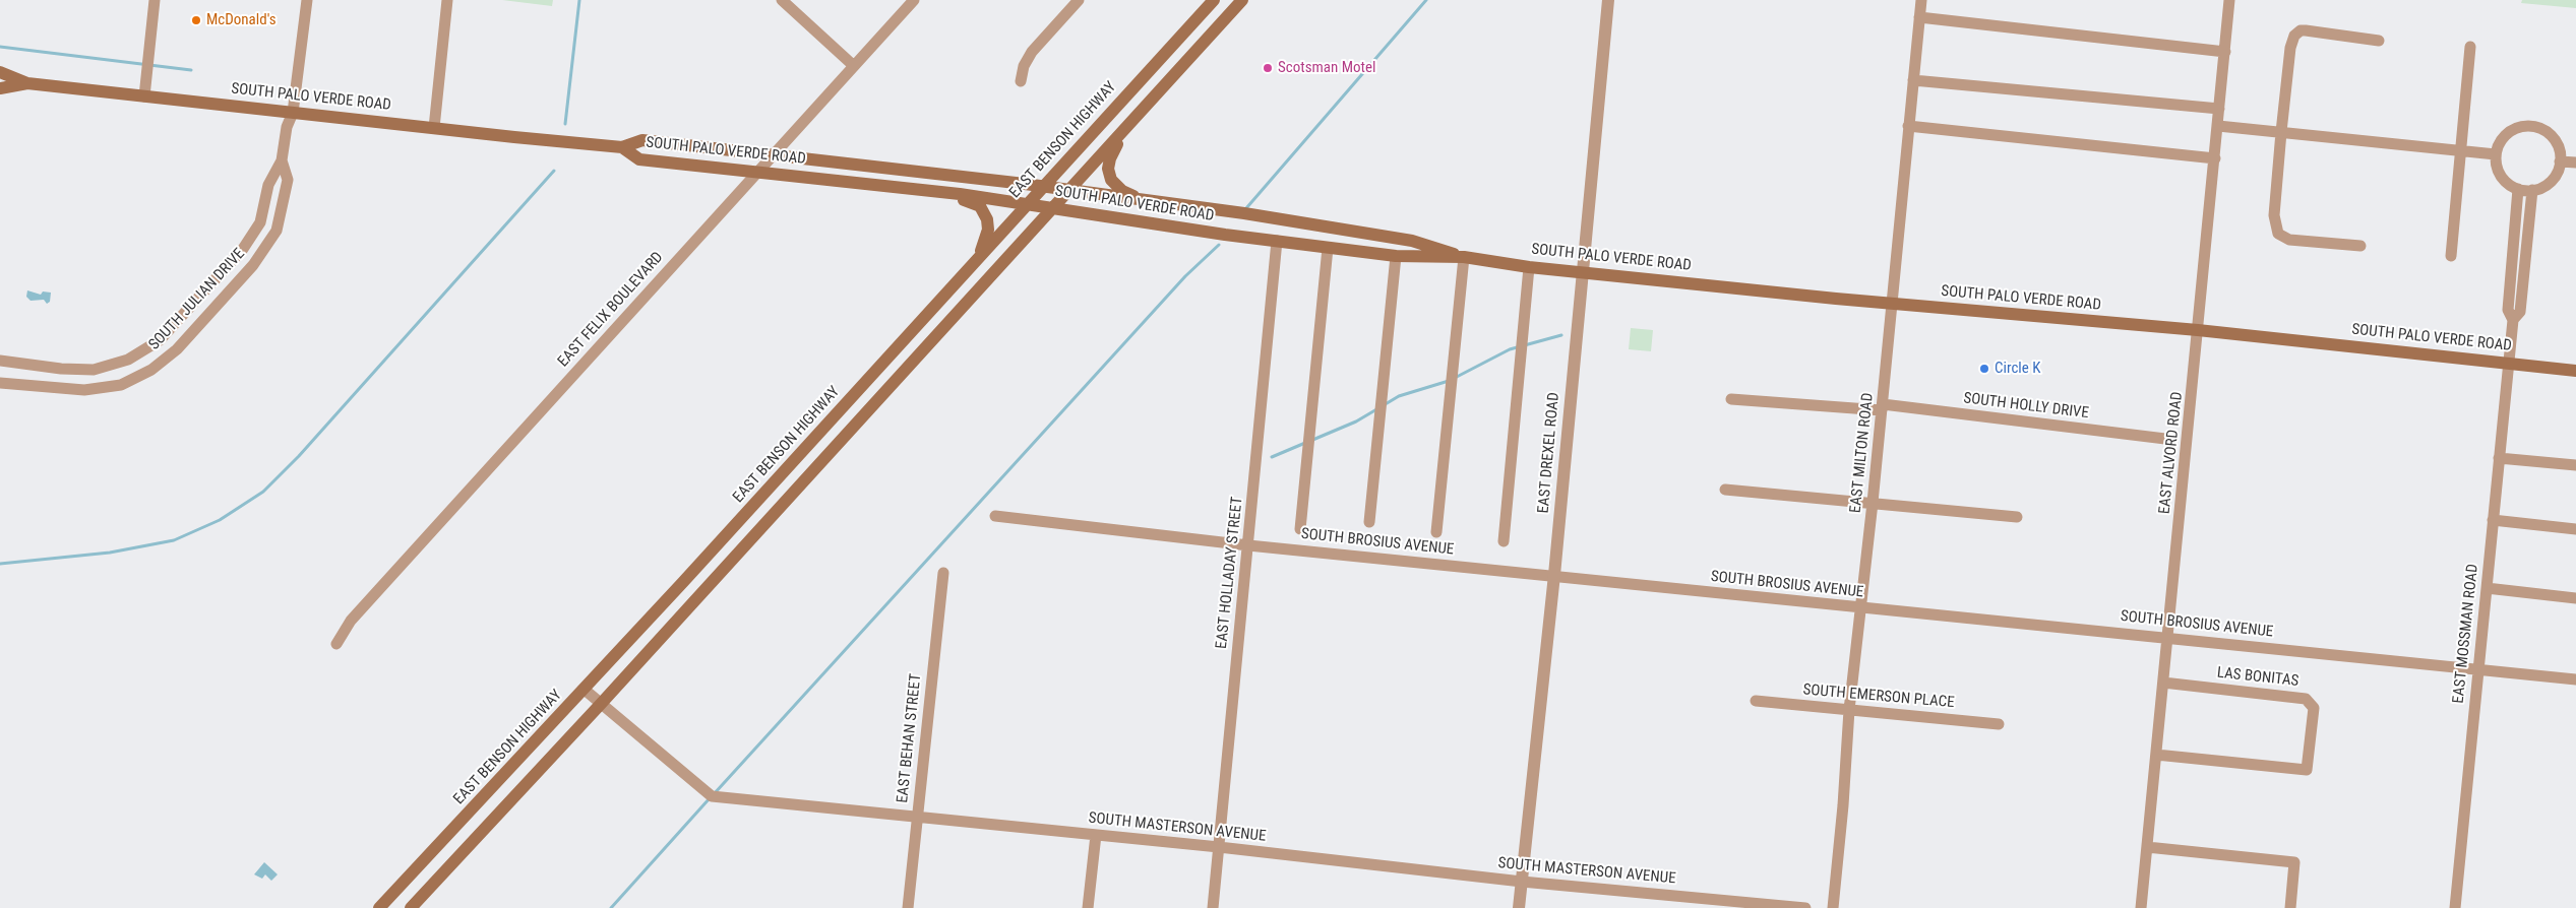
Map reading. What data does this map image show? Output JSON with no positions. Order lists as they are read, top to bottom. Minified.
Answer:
{"streets":{"main road":["SOUTH PALO VERDE ROAD","EAST BENSON HIGHWAY"],"street":["SOUTH JULIAN DRIVE","EAST FELIX BOULEVARD","SOUTH HOLLY DRIVE","EAST DREXEL ROAD","EAST MILTON ROAD","EAST ALVORD ROAD","SOUTH BROSIUS AVENUE","EAST HOLLADAY STREET","EAST MOSSMAN ROAD","LAS BONITAS","SOUTH EMERSON PLACE","EAST BEHAN STREET","SOUTH MASTERSON AVENUE"]},"crossings":[["SOUTH PALO VERDE ROAD","EAST BENSON HIGHWAY"],["SOUTH PALO VERDE ROAD","SOUTH JULIAN DRIVE"],["SOUTH PALO VERDE ROAD","EAST FELIX BOULEVARD"],["SOUTH PALO VERDE ROAD","EAST DREXEL ROAD"],["SOUTH PALO VERDE ROAD","EAST MILTON ROAD"],["SOUTH PALO VERDE ROAD","EAST ALVORD ROAD"],["SOUTH PALO VERDE ROAD","EAST HOLLADAY STREET"],["SOUTH PALO VERDE ROAD","EAST MOSSMAN ROAD"],["EAST BENSON HIGHWAY","SOUTH MASTERSON AVENUE"],["SOUTH HOLLY DRIVE","EAST MILTON ROAD"],["EAST DREXEL ROAD","SOUTH BROSIUS AVENUE"],["EAST DREXEL ROAD","SOUTH MASTERSON AVENUE"],["EAST MILTON ROAD","SOUTH BROSIUS AVENUE"],["EAST MILTON ROAD","SOUTH EMERSON PLACE"],["EAST ALVORD ROAD","SOUTH BROSIUS AVENUE"],["EAST ALVORD ROAD","LAS BONITAS"],["SOUTH BROSIUS AVENUE","EAST HOLLADAY STREET"],["SOUTH BROSIUS AVENUE","EAST MOSSMAN ROAD"],["EAST HOLLADAY STREET","SOUTH MASTERSON AVENUE"],["EAST BEHAN STREET","SOUTH MASTERSON AVENUE"]],"places":["McDonald's","Scotsman Motel","Circle K"]}
